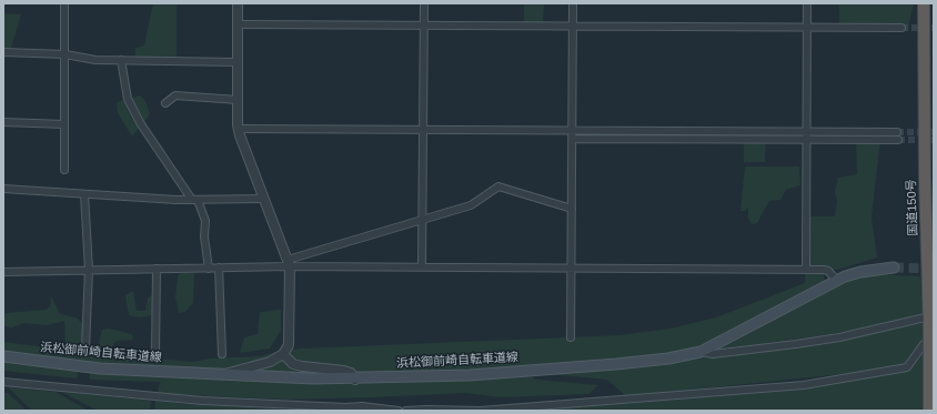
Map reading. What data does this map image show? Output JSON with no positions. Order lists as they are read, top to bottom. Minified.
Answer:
{"streets":{"highway":["国道150号"],"main road":["浜松御前崎自転車道線"]}}
